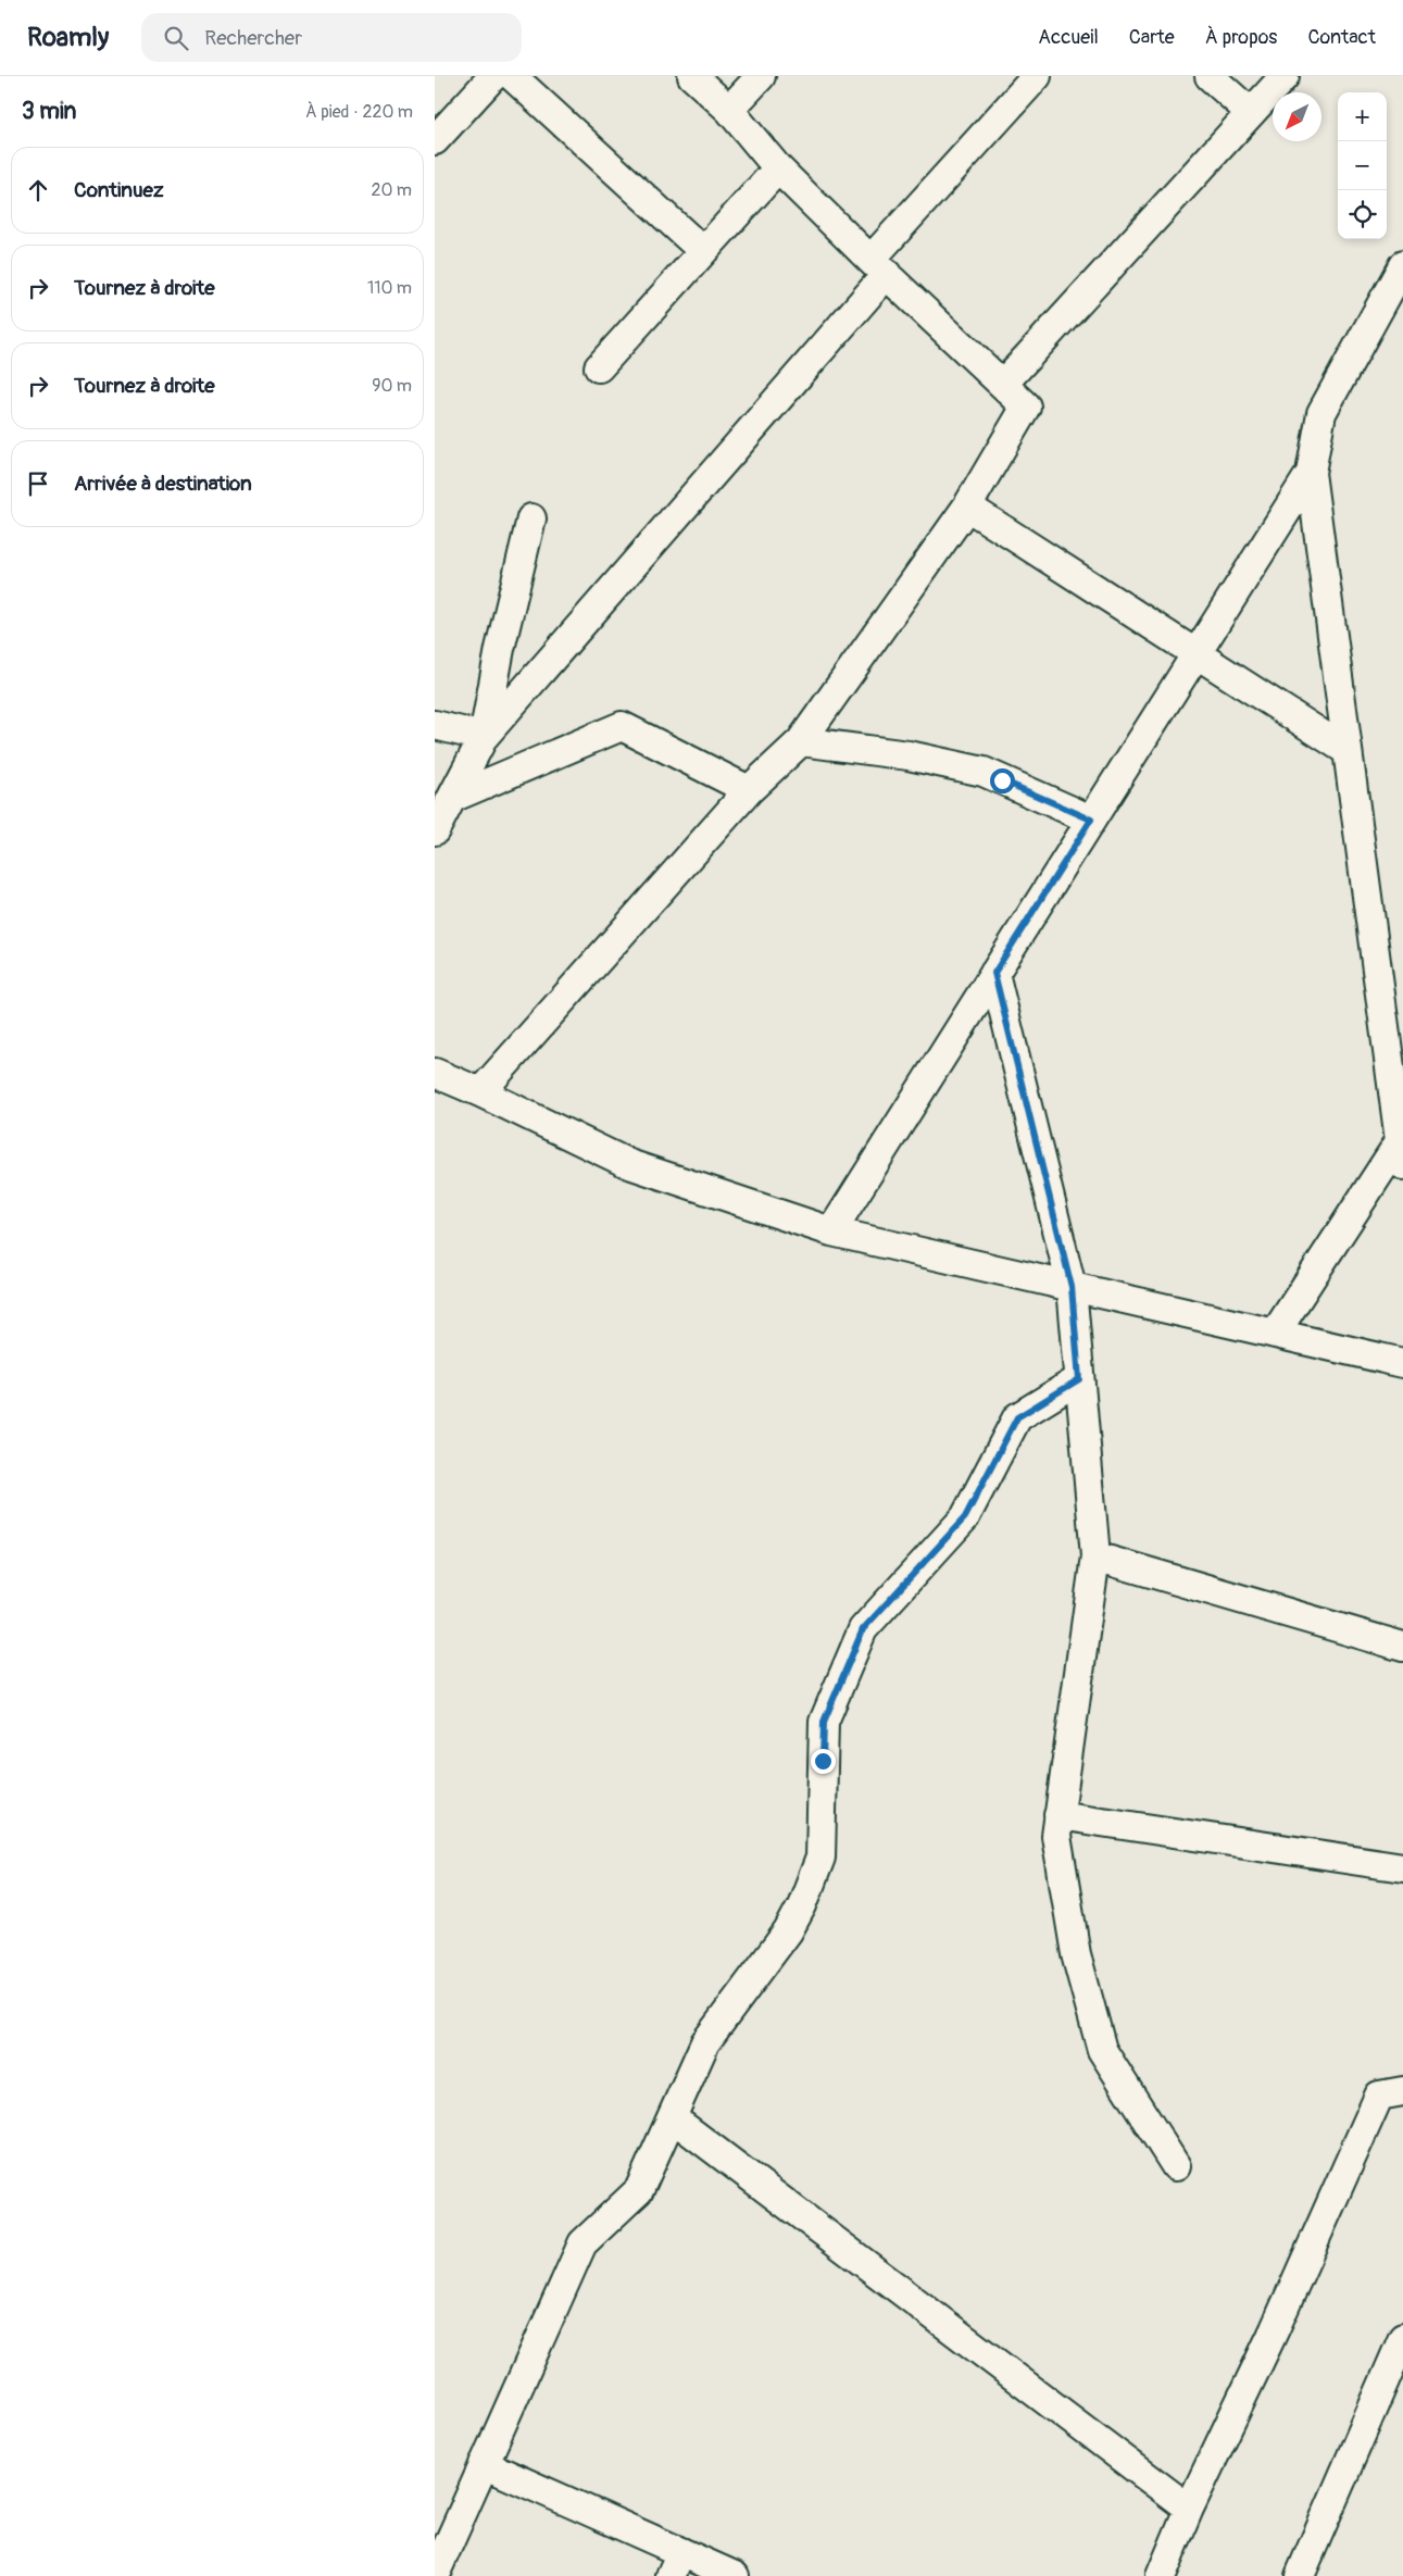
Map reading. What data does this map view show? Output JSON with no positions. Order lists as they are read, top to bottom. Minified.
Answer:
{"north":"bottom left","page":{"header":"Roamly","search":"Rechercher","nav":["Accueil","Carte","À propos","Contact"],"heading":["3 min","À pied · 220 m"],"map_buttons":["+","−"],"list":[["Continuez","20 m"],["Tournez à droite","110 m"],["Tournez à droite","90 m"],"Arrivée à destination"]}}
